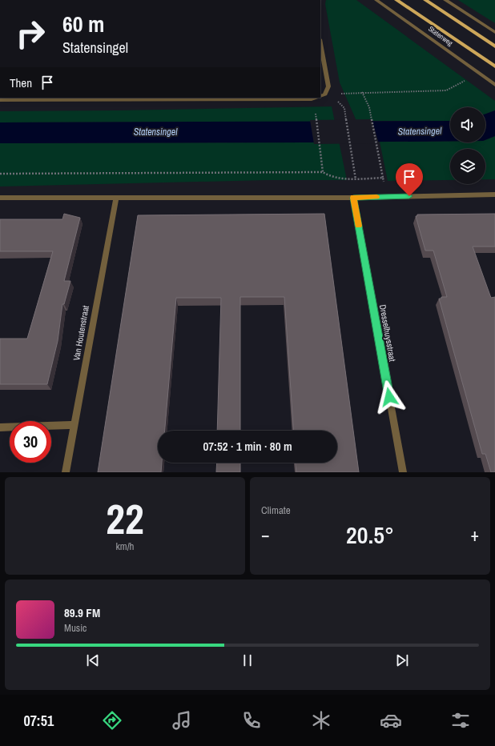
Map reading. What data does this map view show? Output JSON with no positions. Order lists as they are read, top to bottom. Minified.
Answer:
{"streets":{"main road":["Statenweg"],"street":["Van Houtenstraat","Dresselhuysstraat"]},"water":["Statensingel"],"page":{"turn":["60 m","Statensingel"],"then":"Then","limit":"30","trip":"07:52 · 1 min · 80 m","tile":[["22","km/h"],"Climate"],"heat":["−","20.5°","+"],"song":["89.9 FM","Music"],"tabs":"07:51"}}
